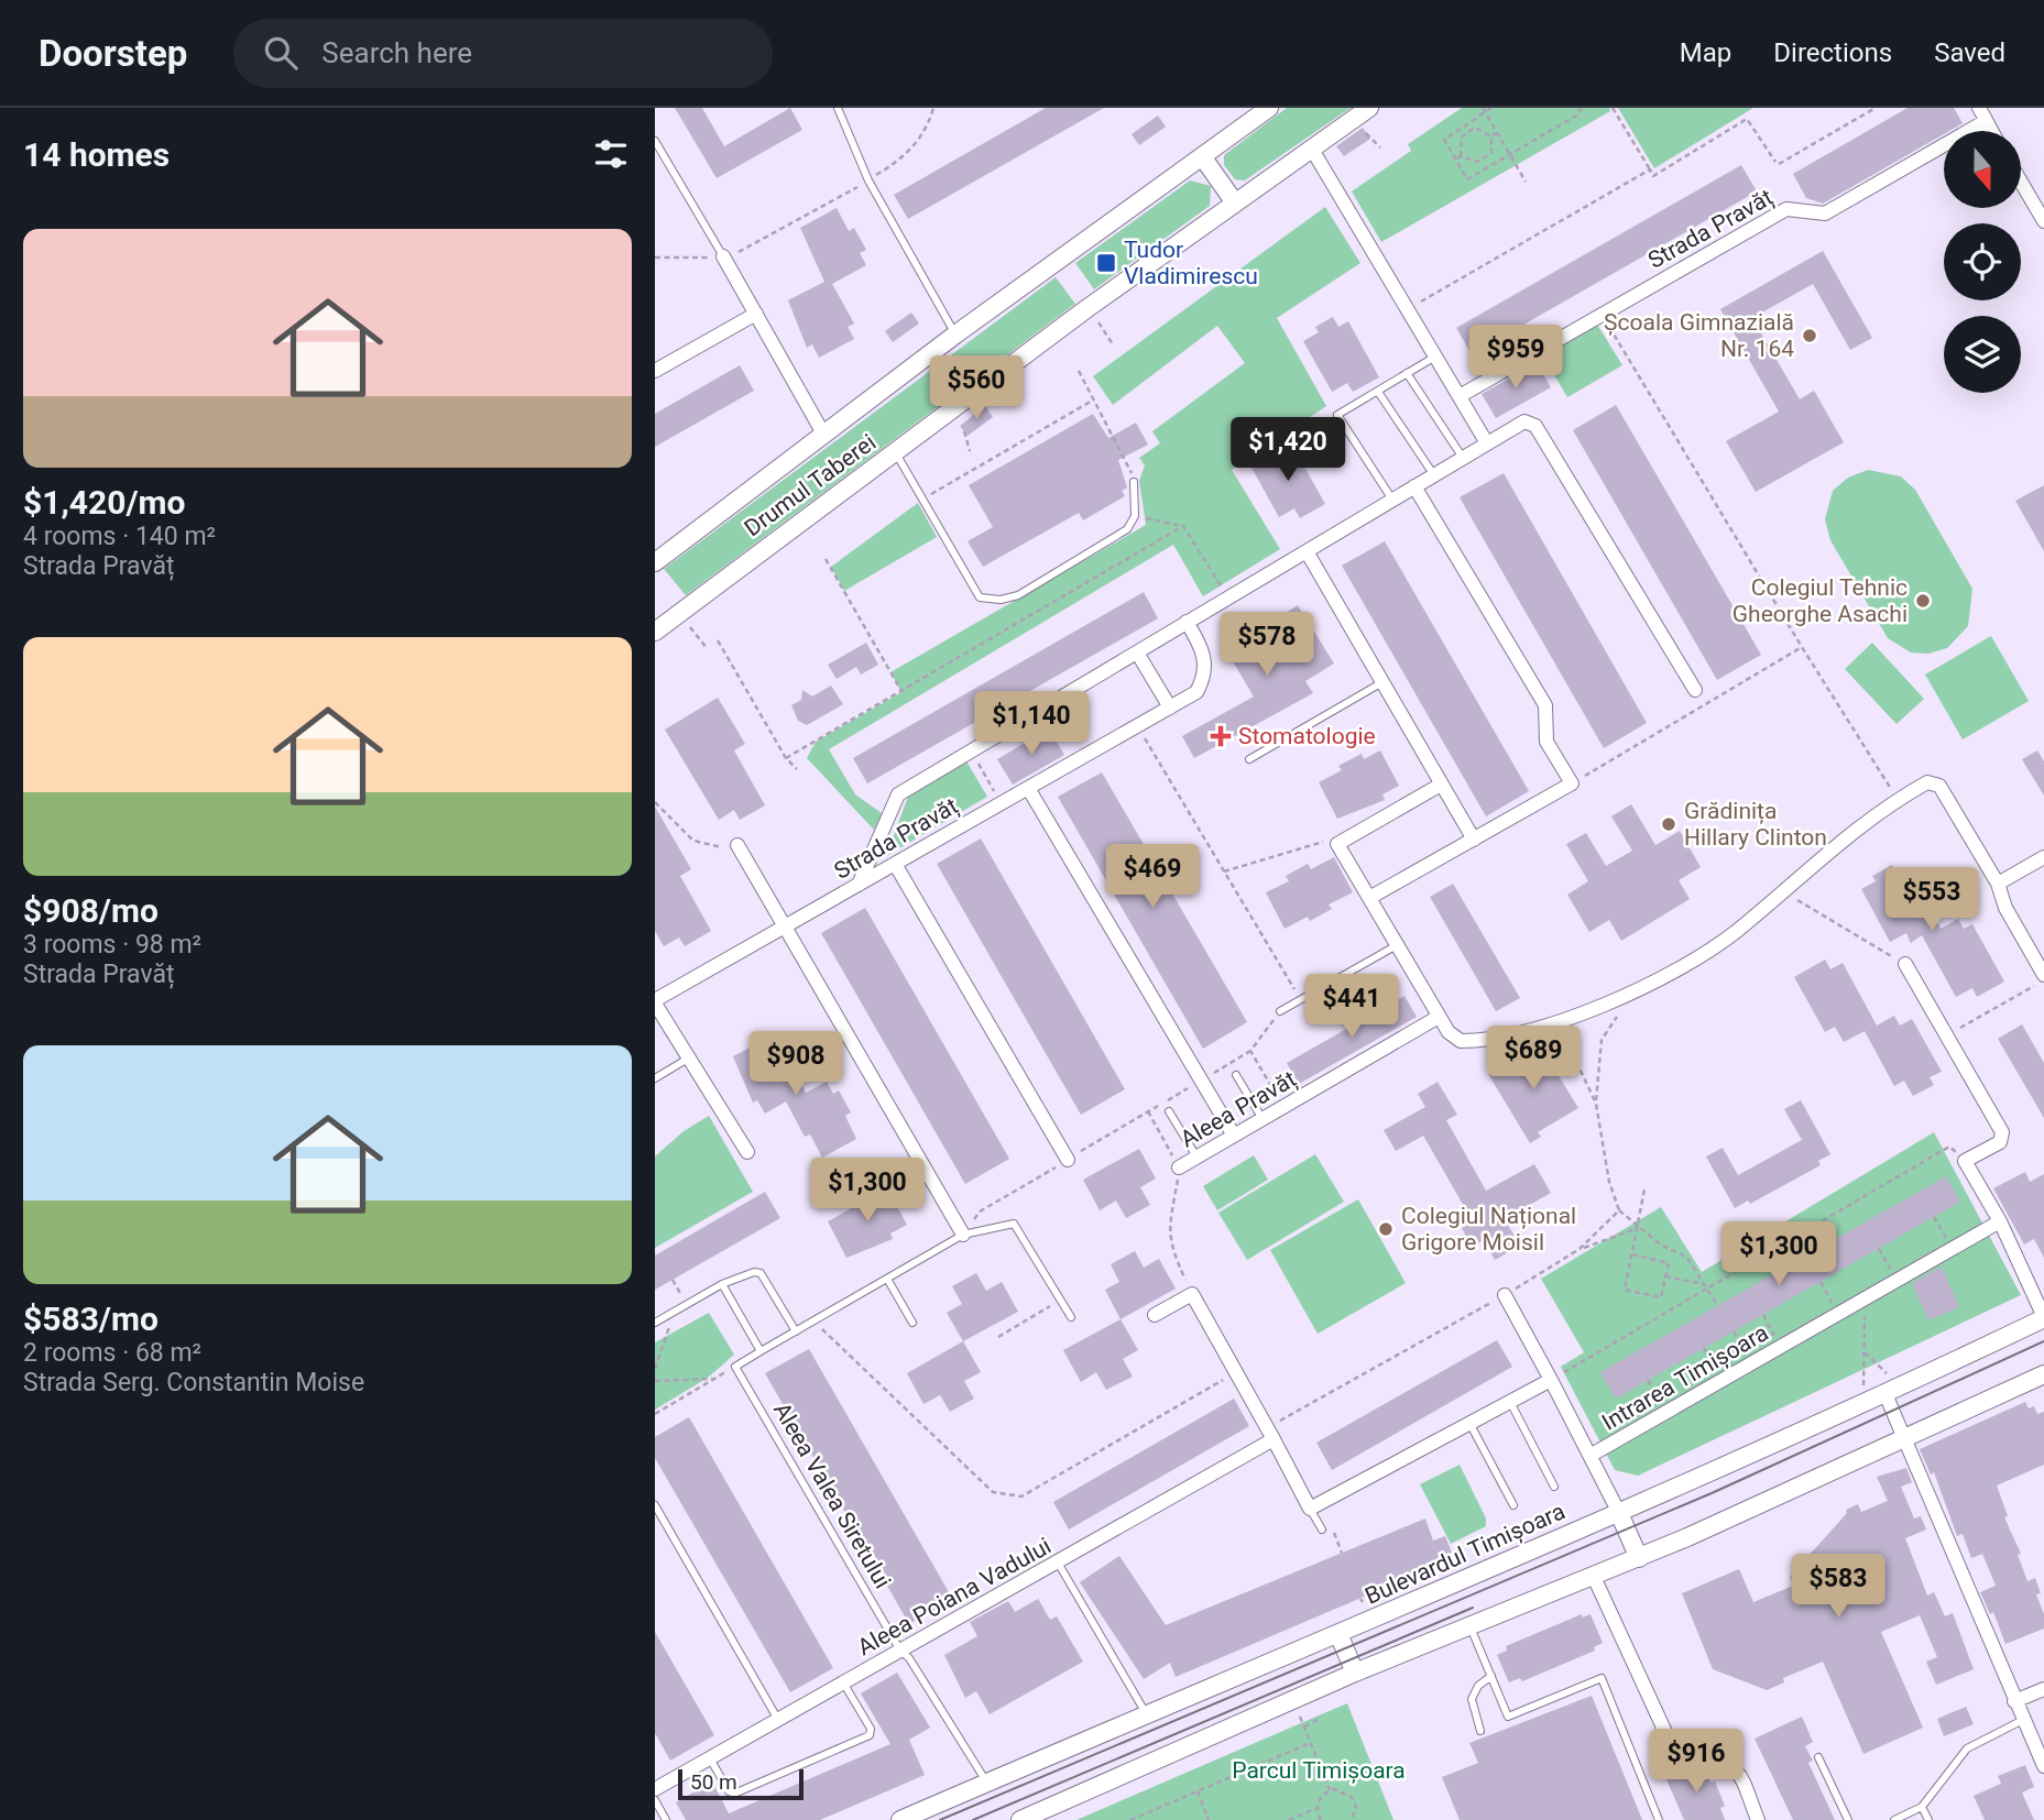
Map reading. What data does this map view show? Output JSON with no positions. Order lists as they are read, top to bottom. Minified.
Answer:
{"streets":{"main road":["Drumul Taberei","Bulevardul Timișoara"],"street":["Strada Pravăț","Aleea Pravăț","Intrarea Timișoara","Aleea Poiana Vadului"],"lane":["Aleea Valea Siretului"]},"crossings":[["Aleea Valea Siretului","Bulevardul Timișoara"],["Aleea Valea Siretului","Aleea Poiana Vadului"]],"parks":["Parcul Timișoara"],"places":{"transit":["Tudor Vladimirescu"],"other":["Școala Gimnazială Nr. 164","Colegiul Tehnic Gheorghe Asachi","Grădinița Hillary Clinton","Colegiul Național Grigore Moisil"],"health":["Stomatologie"]},"scale_bar":"50 m","north":"bottom","page":{"header":"Doorstep","search":"Search here","nav":["Map","Directions","Saved"],"heading":"14 homes","list":[{"name":"$1,420/mo","note":"4 rooms · 140 m² · Strada Pravăț"},{"name":"$908/mo","note":"3 rooms · 98 m² · Strada Pravăț"},{"name":"$583/mo","note":"2 rooms · 68 m² · Strada Serg. Constantin Moise"}],"price":["$959","$560","$1,420","$578","$1,140","$469","$553","$441","$689","$908","$1,300","$1,300","$583","$916"],"scale":"50 m"}}
